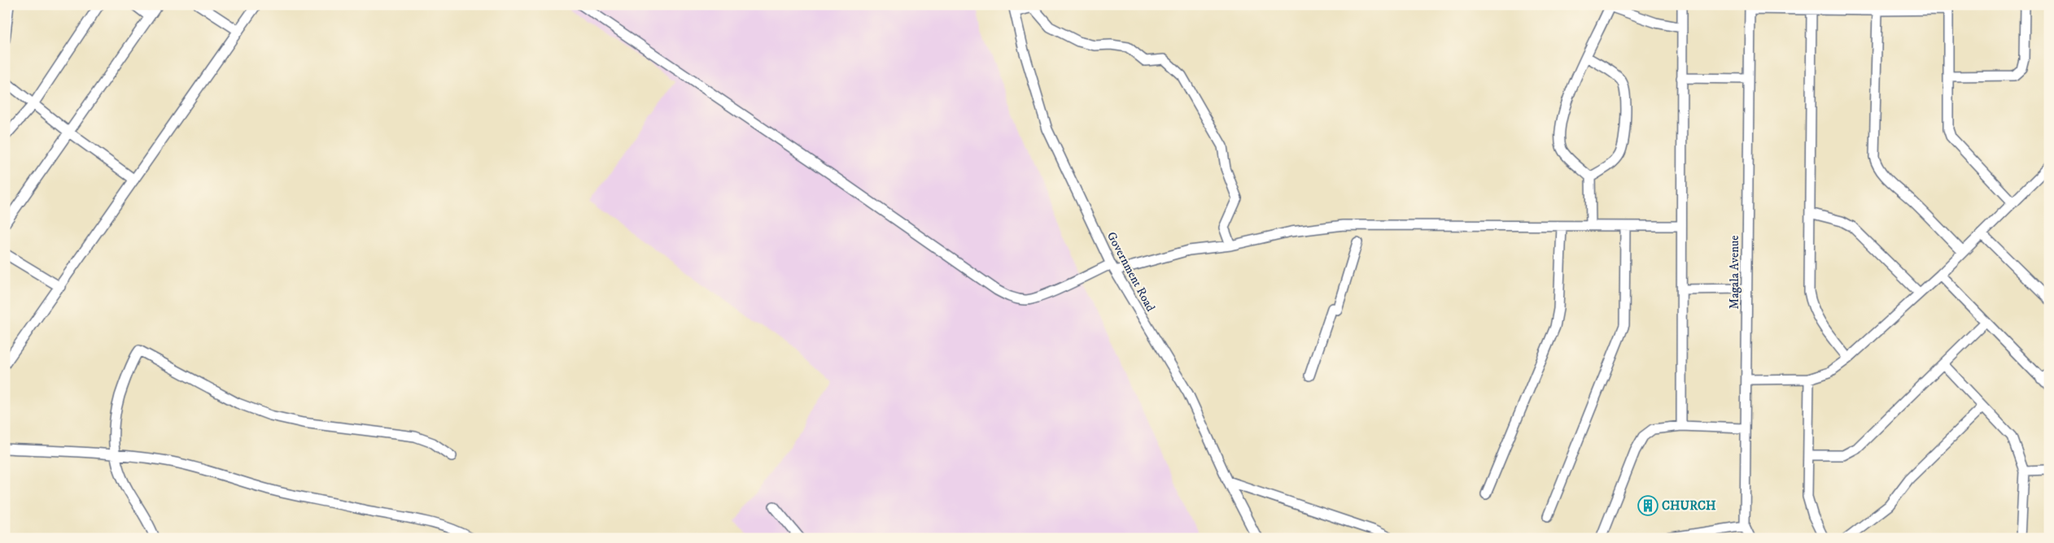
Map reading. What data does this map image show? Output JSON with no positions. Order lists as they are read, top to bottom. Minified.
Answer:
{"streets":{"street":["Government Road","Magala Avenue"]},"places":{"building":["CHURCH"]}}
